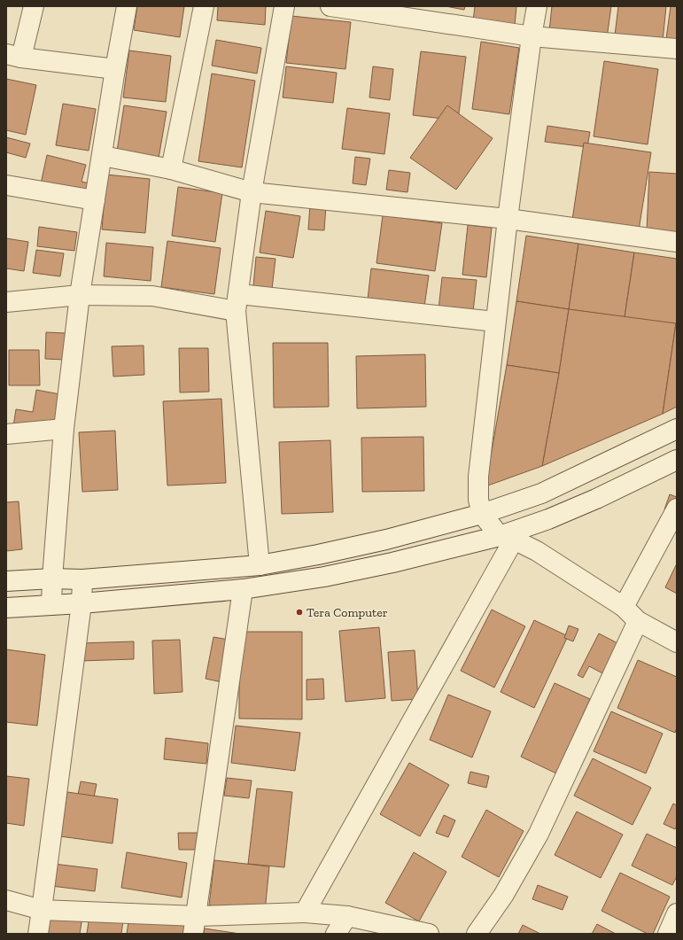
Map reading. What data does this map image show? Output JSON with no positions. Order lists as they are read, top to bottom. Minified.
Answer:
{"places":["Tera Computer"]}
